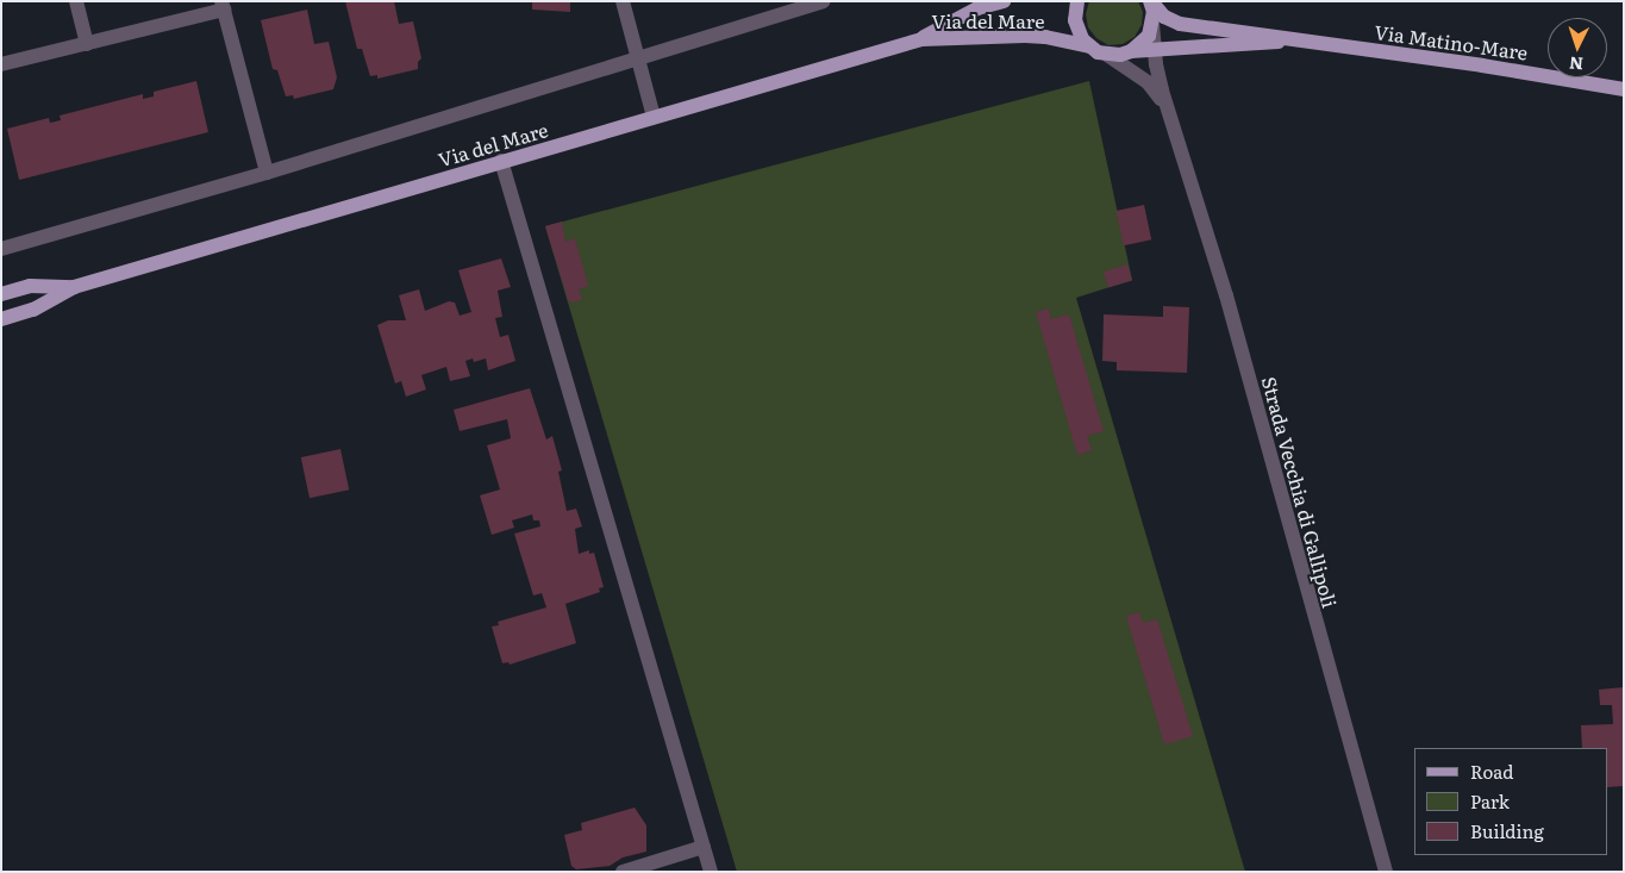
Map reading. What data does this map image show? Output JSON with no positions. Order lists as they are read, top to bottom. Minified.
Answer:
{"streets":{"main road":["Via del Mare","Via Matino-Mare"],"street":["Strada Vecchia di Gallipoli"]},"crossings":[["Via del Mare","Strada Vecchia di Gallipoli"]],"legend":["Road","Park","Building"],"north":"bottom"}
